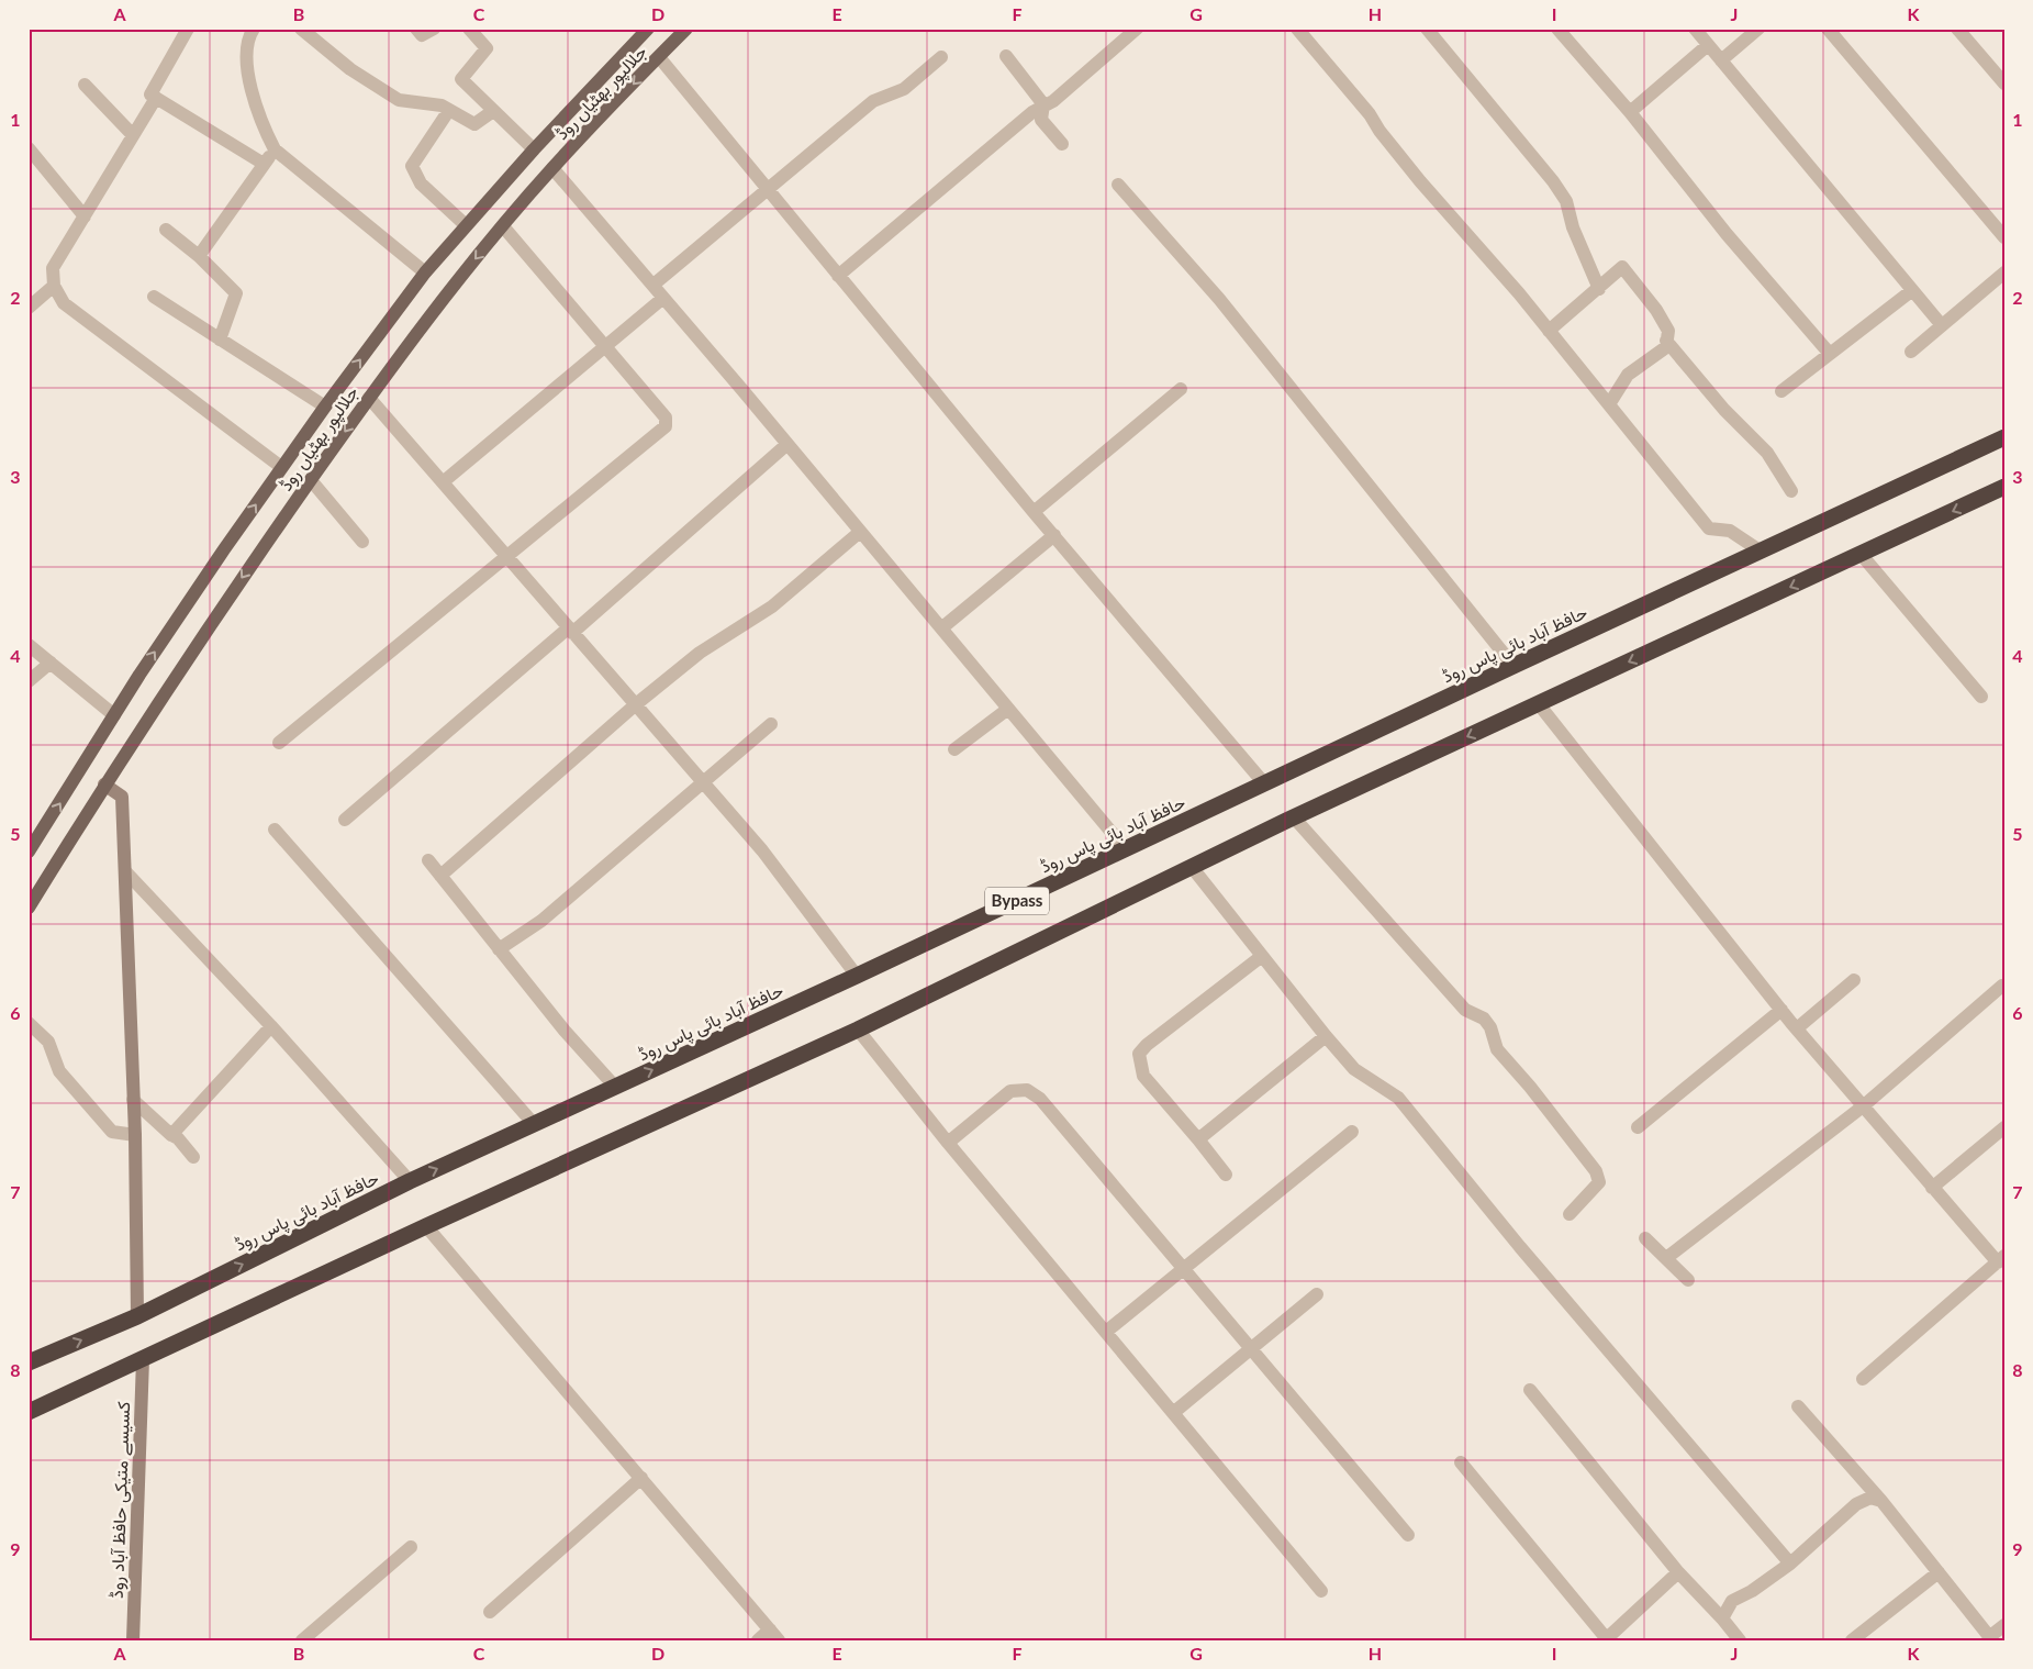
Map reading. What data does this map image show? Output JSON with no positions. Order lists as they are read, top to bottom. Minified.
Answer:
{"streets":{"highway":["حافظ آباد بائی پاس روڈ","Bypass"],"main road":["جلالپور بھٹیاں روڈ"],"street":["کسیسے متیکی حافظ آباد روڈ"]},"crossings":[["Bypass","کسیسے متیکی حافظ آباد روڈ"]],"grid":{"columns":["A","B","C","D","E","F","G","H","I","J","K"],"rows":["1","2","3","4","5","6","7","8","9"]}}
